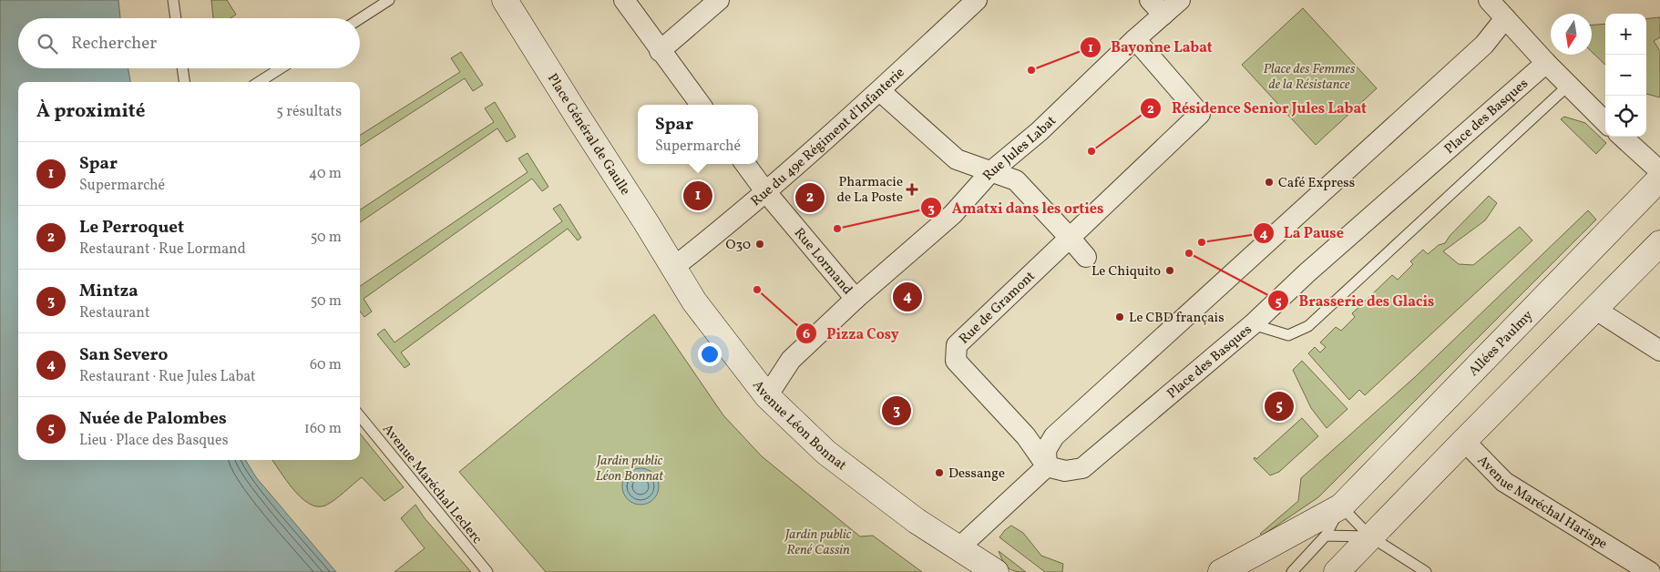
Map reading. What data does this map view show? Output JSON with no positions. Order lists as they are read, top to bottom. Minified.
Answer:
{"streets":{"main road":["Place Général de Gaulle","Allées Paulmy","Avenue Léon Bonnat"],"street":["Place des Basques","Rue du 49e Régiment d'Infanterie","Rue Jules Labat","Rue Lormand","Rue de Gramont","Avenue Maréchal Harispe"],"lane":["Avenue Maréchal Leclerc"]},"crossings":[["Place des Basques","Rue de Gramont"],["Place Général de Gaulle","Rue du 49e Régiment d'Infanterie"],["Place Général de Gaulle","Avenue Léon Bonnat"],["Rue du 49e Régiment d'Infanterie","Rue Lormand"],["Rue du 49e Régiment d'Infanterie","Avenue Léon Bonnat"],["Rue Jules Labat","Rue Lormand"],["Rue Jules Labat","Rue de Gramont"],["Rue Jules Labat","Avenue Léon Bonnat"]],"parks":["Place des Femmes de la Résistance","Jardin public Léon Bonnat","Jardin public René Cassin"],"places":{"other":["Bayonne Labat","Résidence Senior Jules Labat","Café Express","Amatxi dans les orties","La Pause","O30","Brasserie des Glacis","Le Chiquito","Pizza Cosy","Le CBD français","Dessange"],"health":["Pharmacie de La Poste"]},"north":"bottom","page":{"map_buttons":["+","−"],"search":"Rechercher","heading":["À proximité","5 résultats"],"popup":["Spar","Supermarché"],"list":[{"mark":"1","name":"Spar","note":"Supermarché","value":"40 m"},{"mark":"2","name":"Le Perroquet","note":"Restaurant · Rue Lormand","value":"50 m"},{"mark":"3","name":"Mintza","note":"Restaurant","value":"50 m"},{"mark":"4","name":"San Severo","note":"Restaurant · Rue Jules Labat","value":"60 m"},{"mark":"5","name":"Nuée de Palombes","note":"Lieu · Place des Basques","value":"160 m"}],"pins":["1","2","4","5","3"]}}
